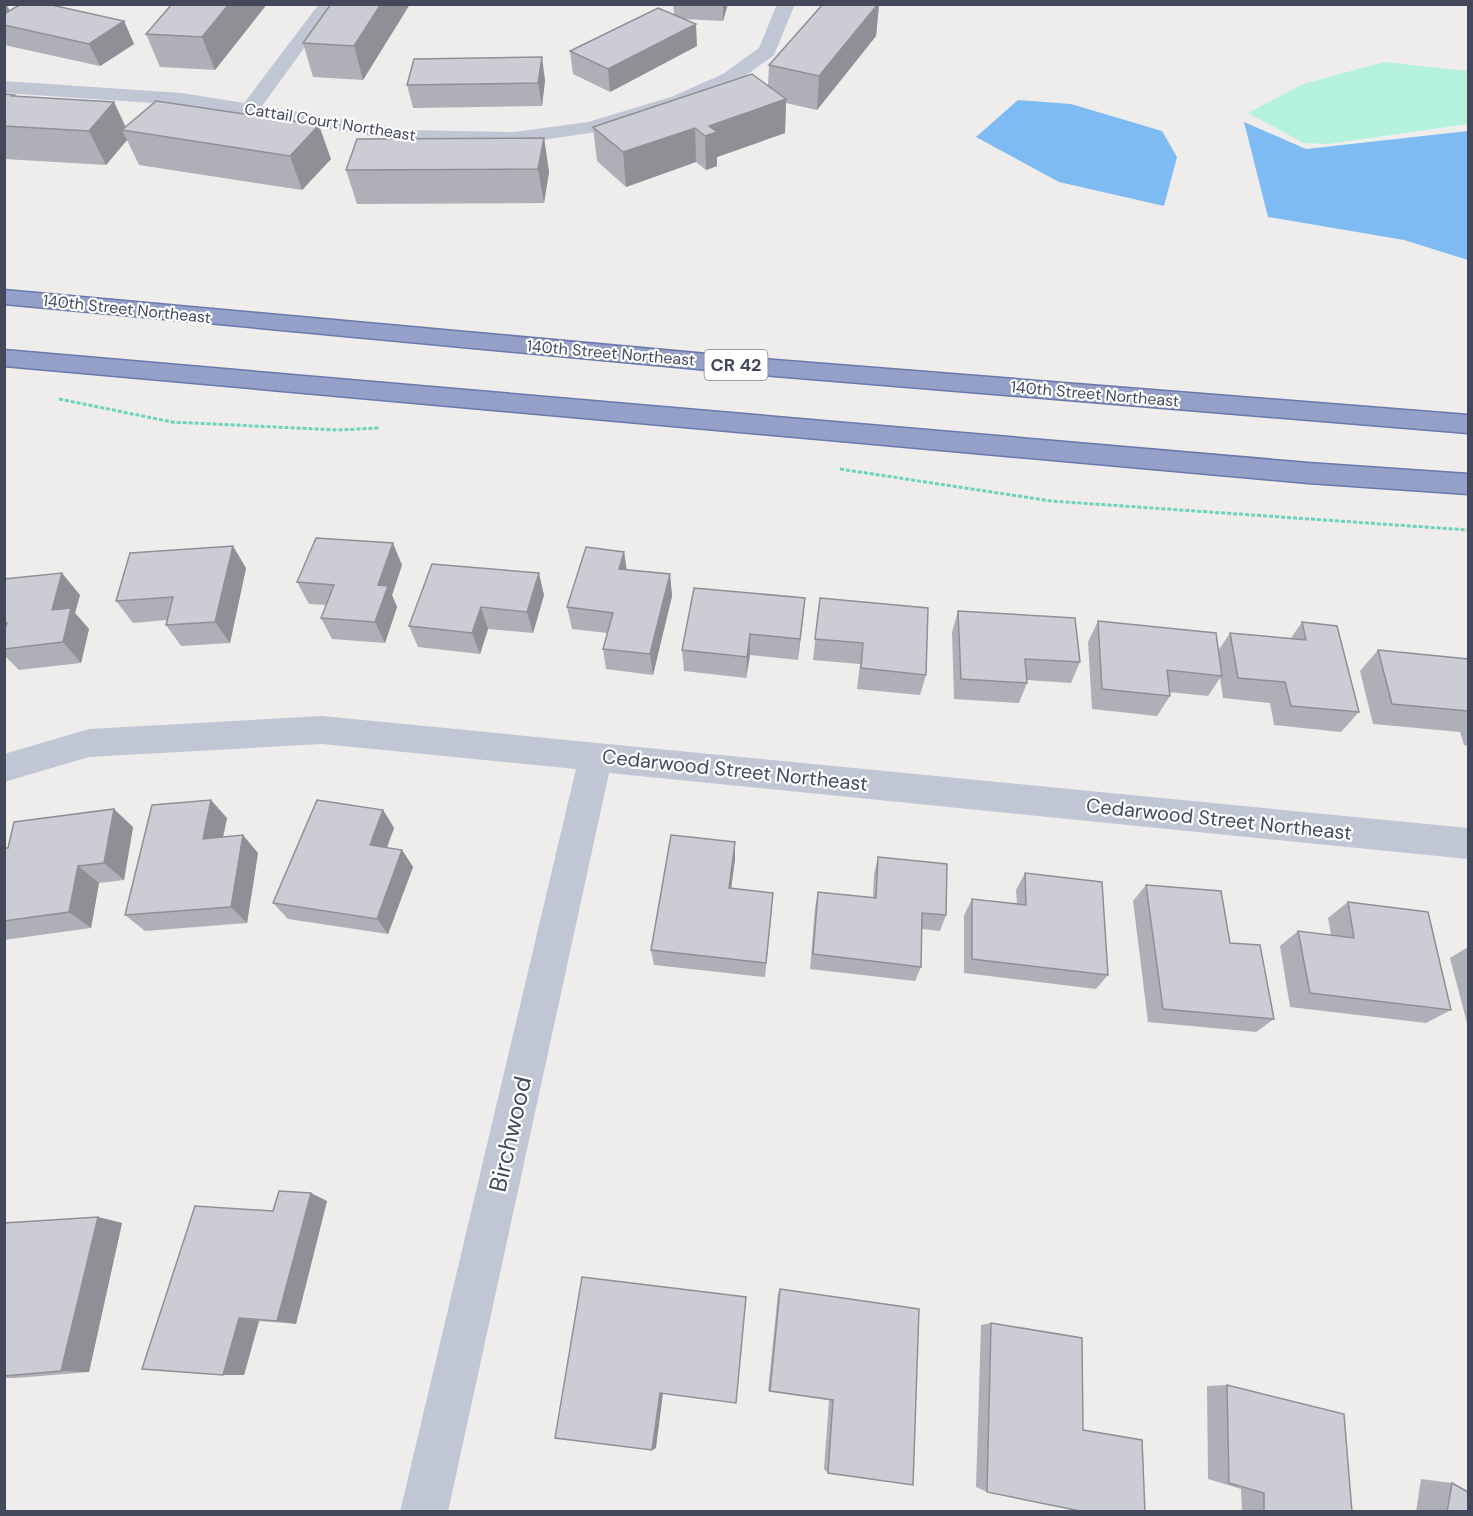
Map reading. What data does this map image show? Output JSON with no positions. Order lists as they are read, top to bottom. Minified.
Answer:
{"streets":{"highway":["140th Street Northeast","CR 42"],"street":["Cattail Court Northeast","Cedarwood Street Northeast","Birchwood"]},"crossings":[["Cedarwood Street Northeast","Birchwood"]]}
